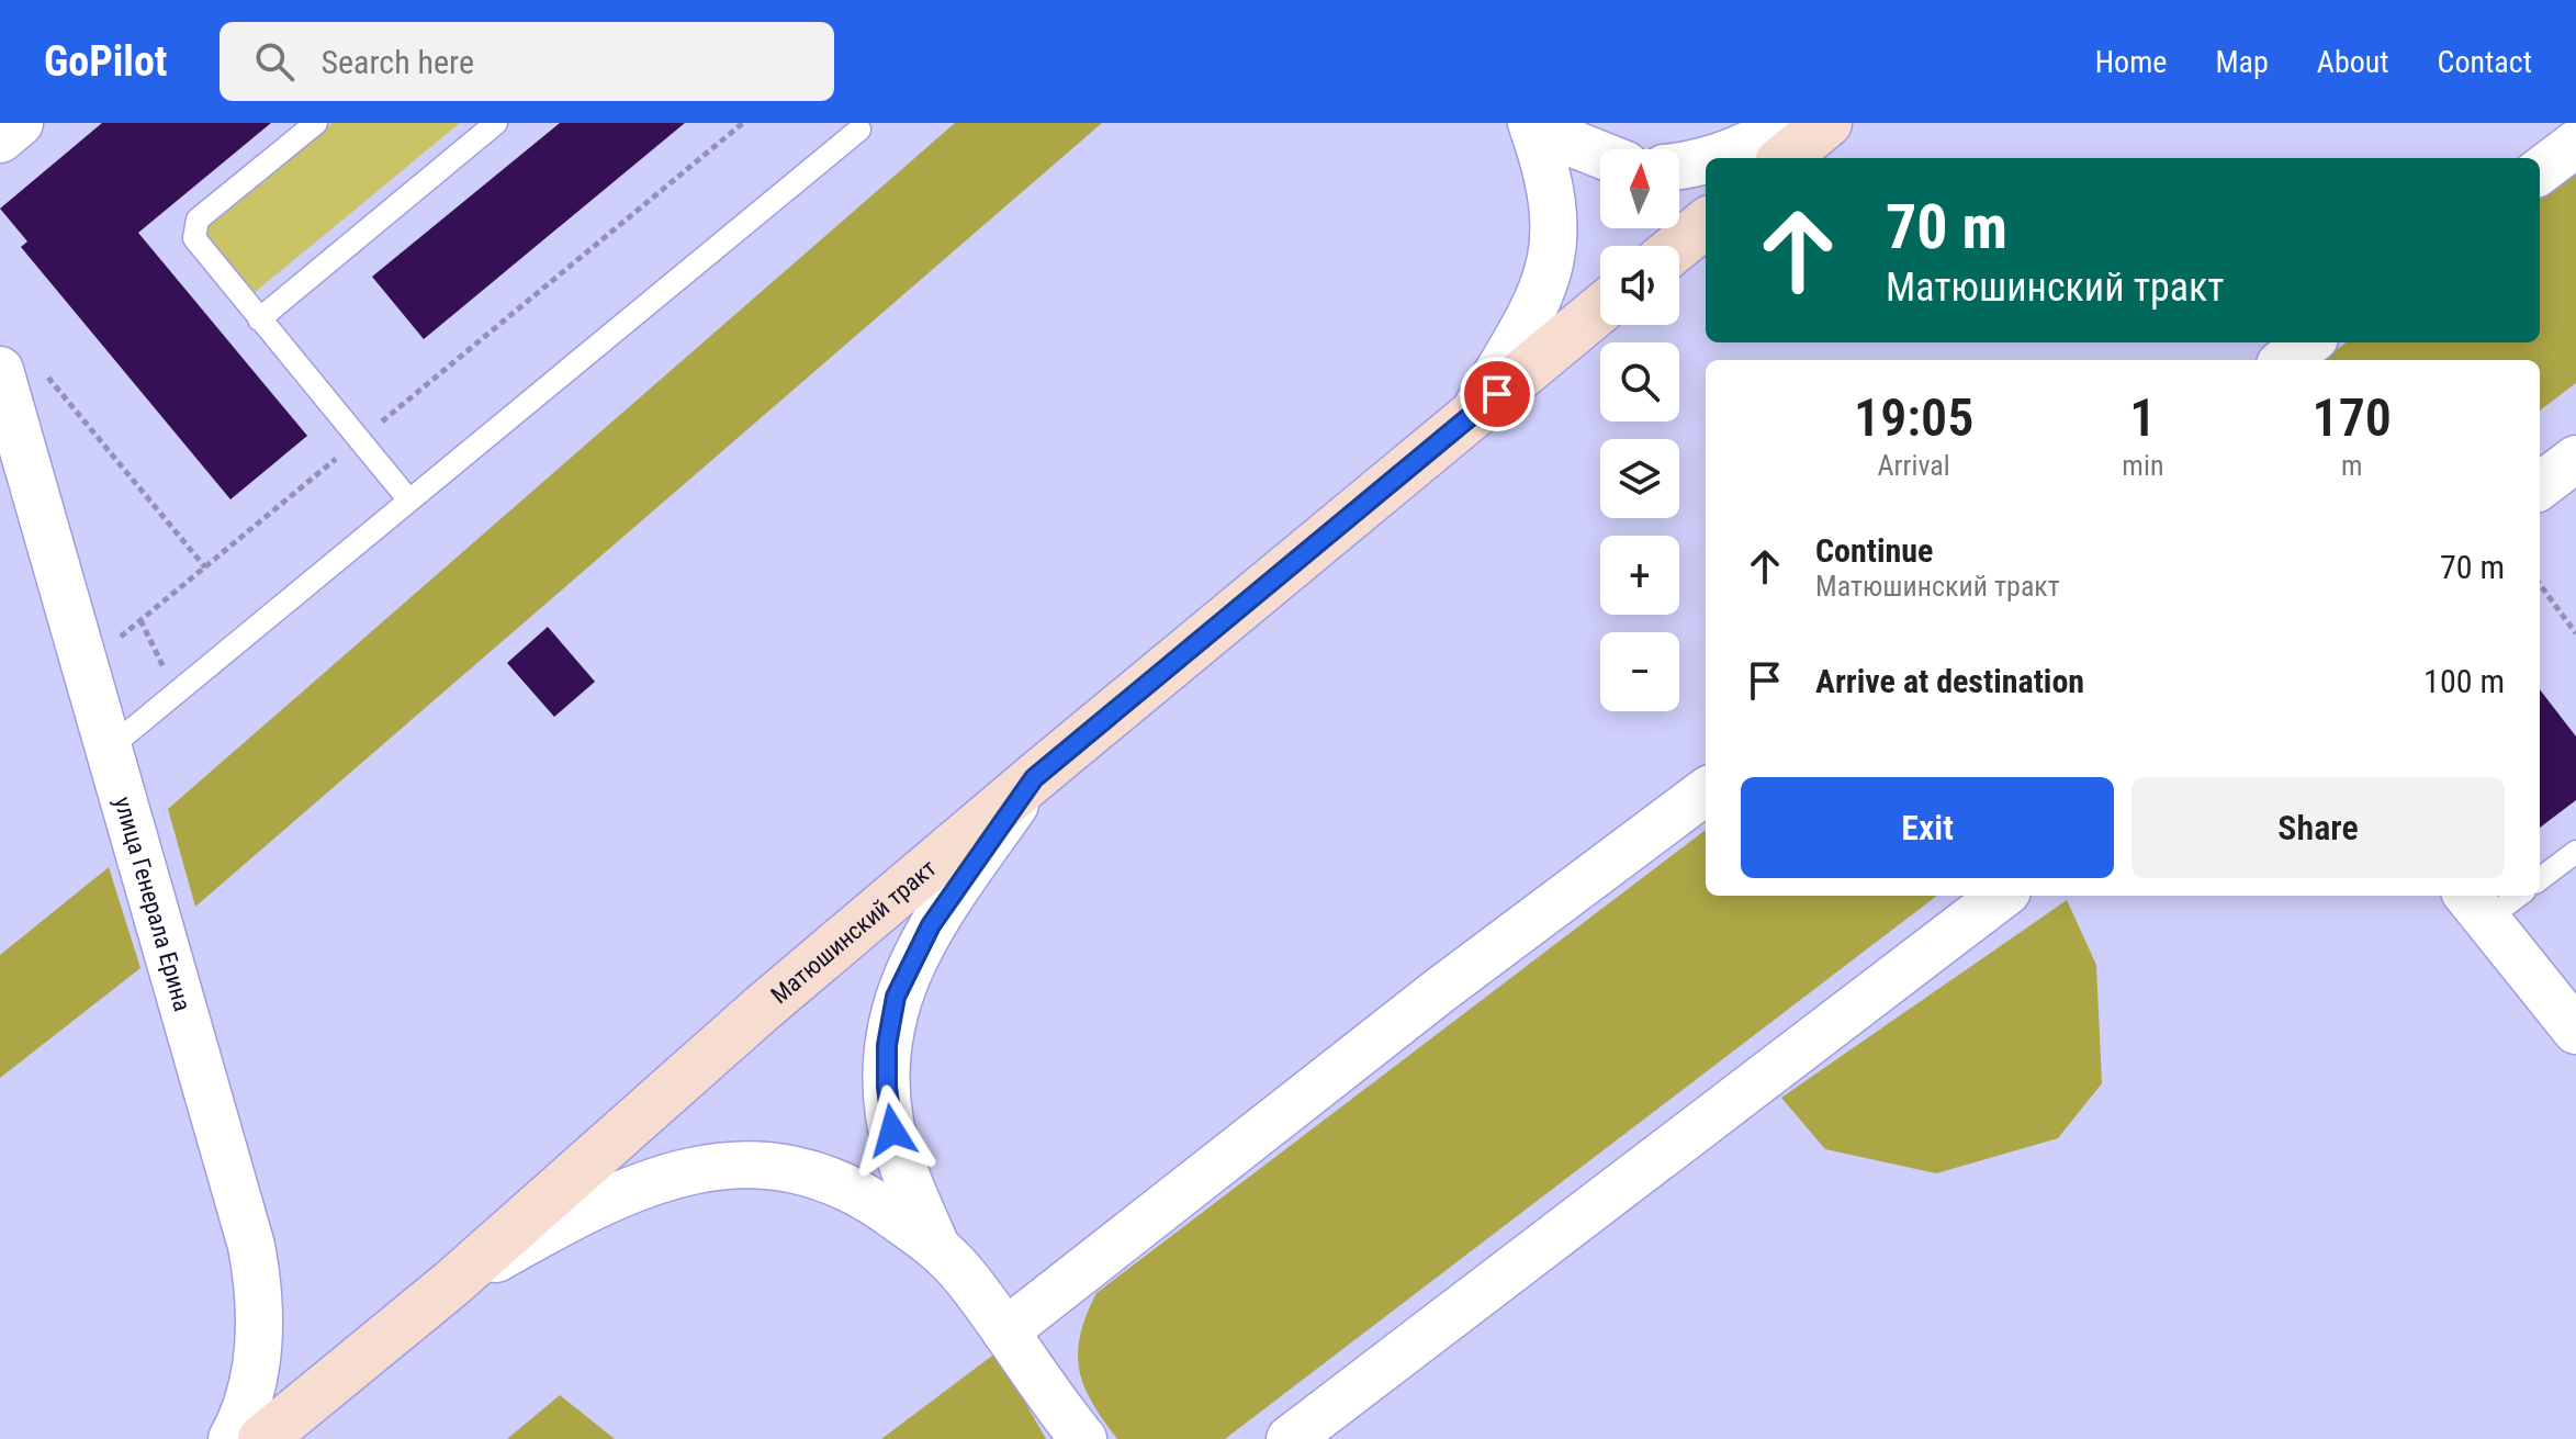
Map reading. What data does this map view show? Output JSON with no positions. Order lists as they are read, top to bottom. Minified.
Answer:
{"streets":{"main road":["Матюшинский тракт"],"street":["улица Генерала Ерина"]},"north":"top","page":{"header":"GoPilot","search":"Search here","nav":["Home","Map","About","Contact"],"map_buttons":["+","−"],"turn":["70 m","Матюшинский тракт"],"eta":["19:05","Arrival","1","min","170","m"],"list":[{"name":"Continue","note":"Матюшинский тракт","value":"70 m"},{"name":"Arrive at destination","value":"100 m"}],"buttons":["Exit","Share"]}}
